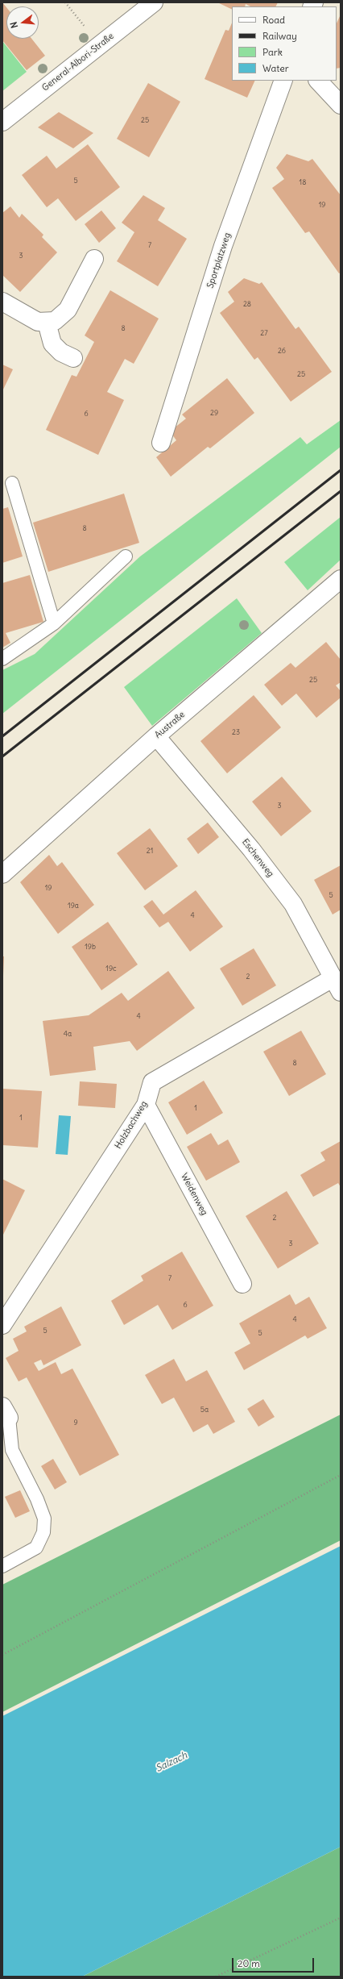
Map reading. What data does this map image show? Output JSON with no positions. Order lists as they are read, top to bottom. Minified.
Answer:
{"streets":{"street":["General-Albori-Straße","Sportplatzweg","Austraße","Eschenweg","Holzbachweg","Weidenweg"]},"crossings":[["Austraße","Eschenweg"],["Eschenweg","Holzbachweg"],["Holzbachweg","Weidenweg"]],"water":["Salzach"],"house_numbers":["25","5","18","19","7","3","28","8","27","26","25","29","6","8","25","23","3","21","19","5","19a","4","19b","19c","2","4","4a","8","1","1","2","3","7","6","4","5","5","5a","9"],"legend":["Road","Railway","Park","Water"],"scale_bar":"20 m","north":"left"}
